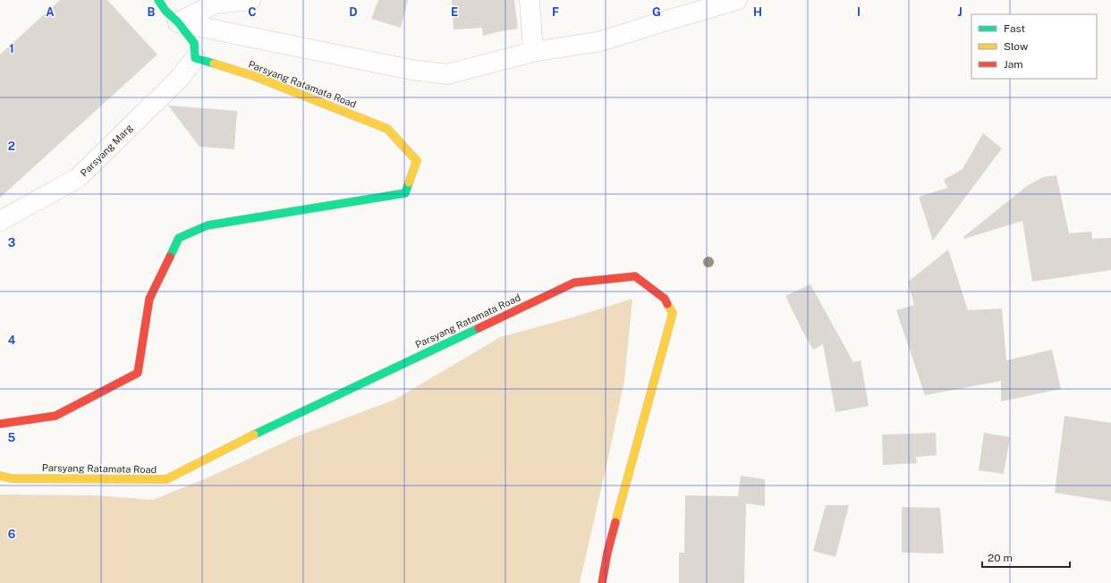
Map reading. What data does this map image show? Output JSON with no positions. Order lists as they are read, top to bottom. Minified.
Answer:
{"streets":{"street":["Parsyang Ratamata Road","Parsyang Marg"]},"crossings":[["Parsyang Ratamata Road","Parsyang Marg"]],"legend":["Fast","Slow","Jam"],"scale_bar":"20 m","grid":{"columns":["A","B","C","D","E","F","G","H","I","J"],"rows":["1","2","3","4","5","6"]}}
